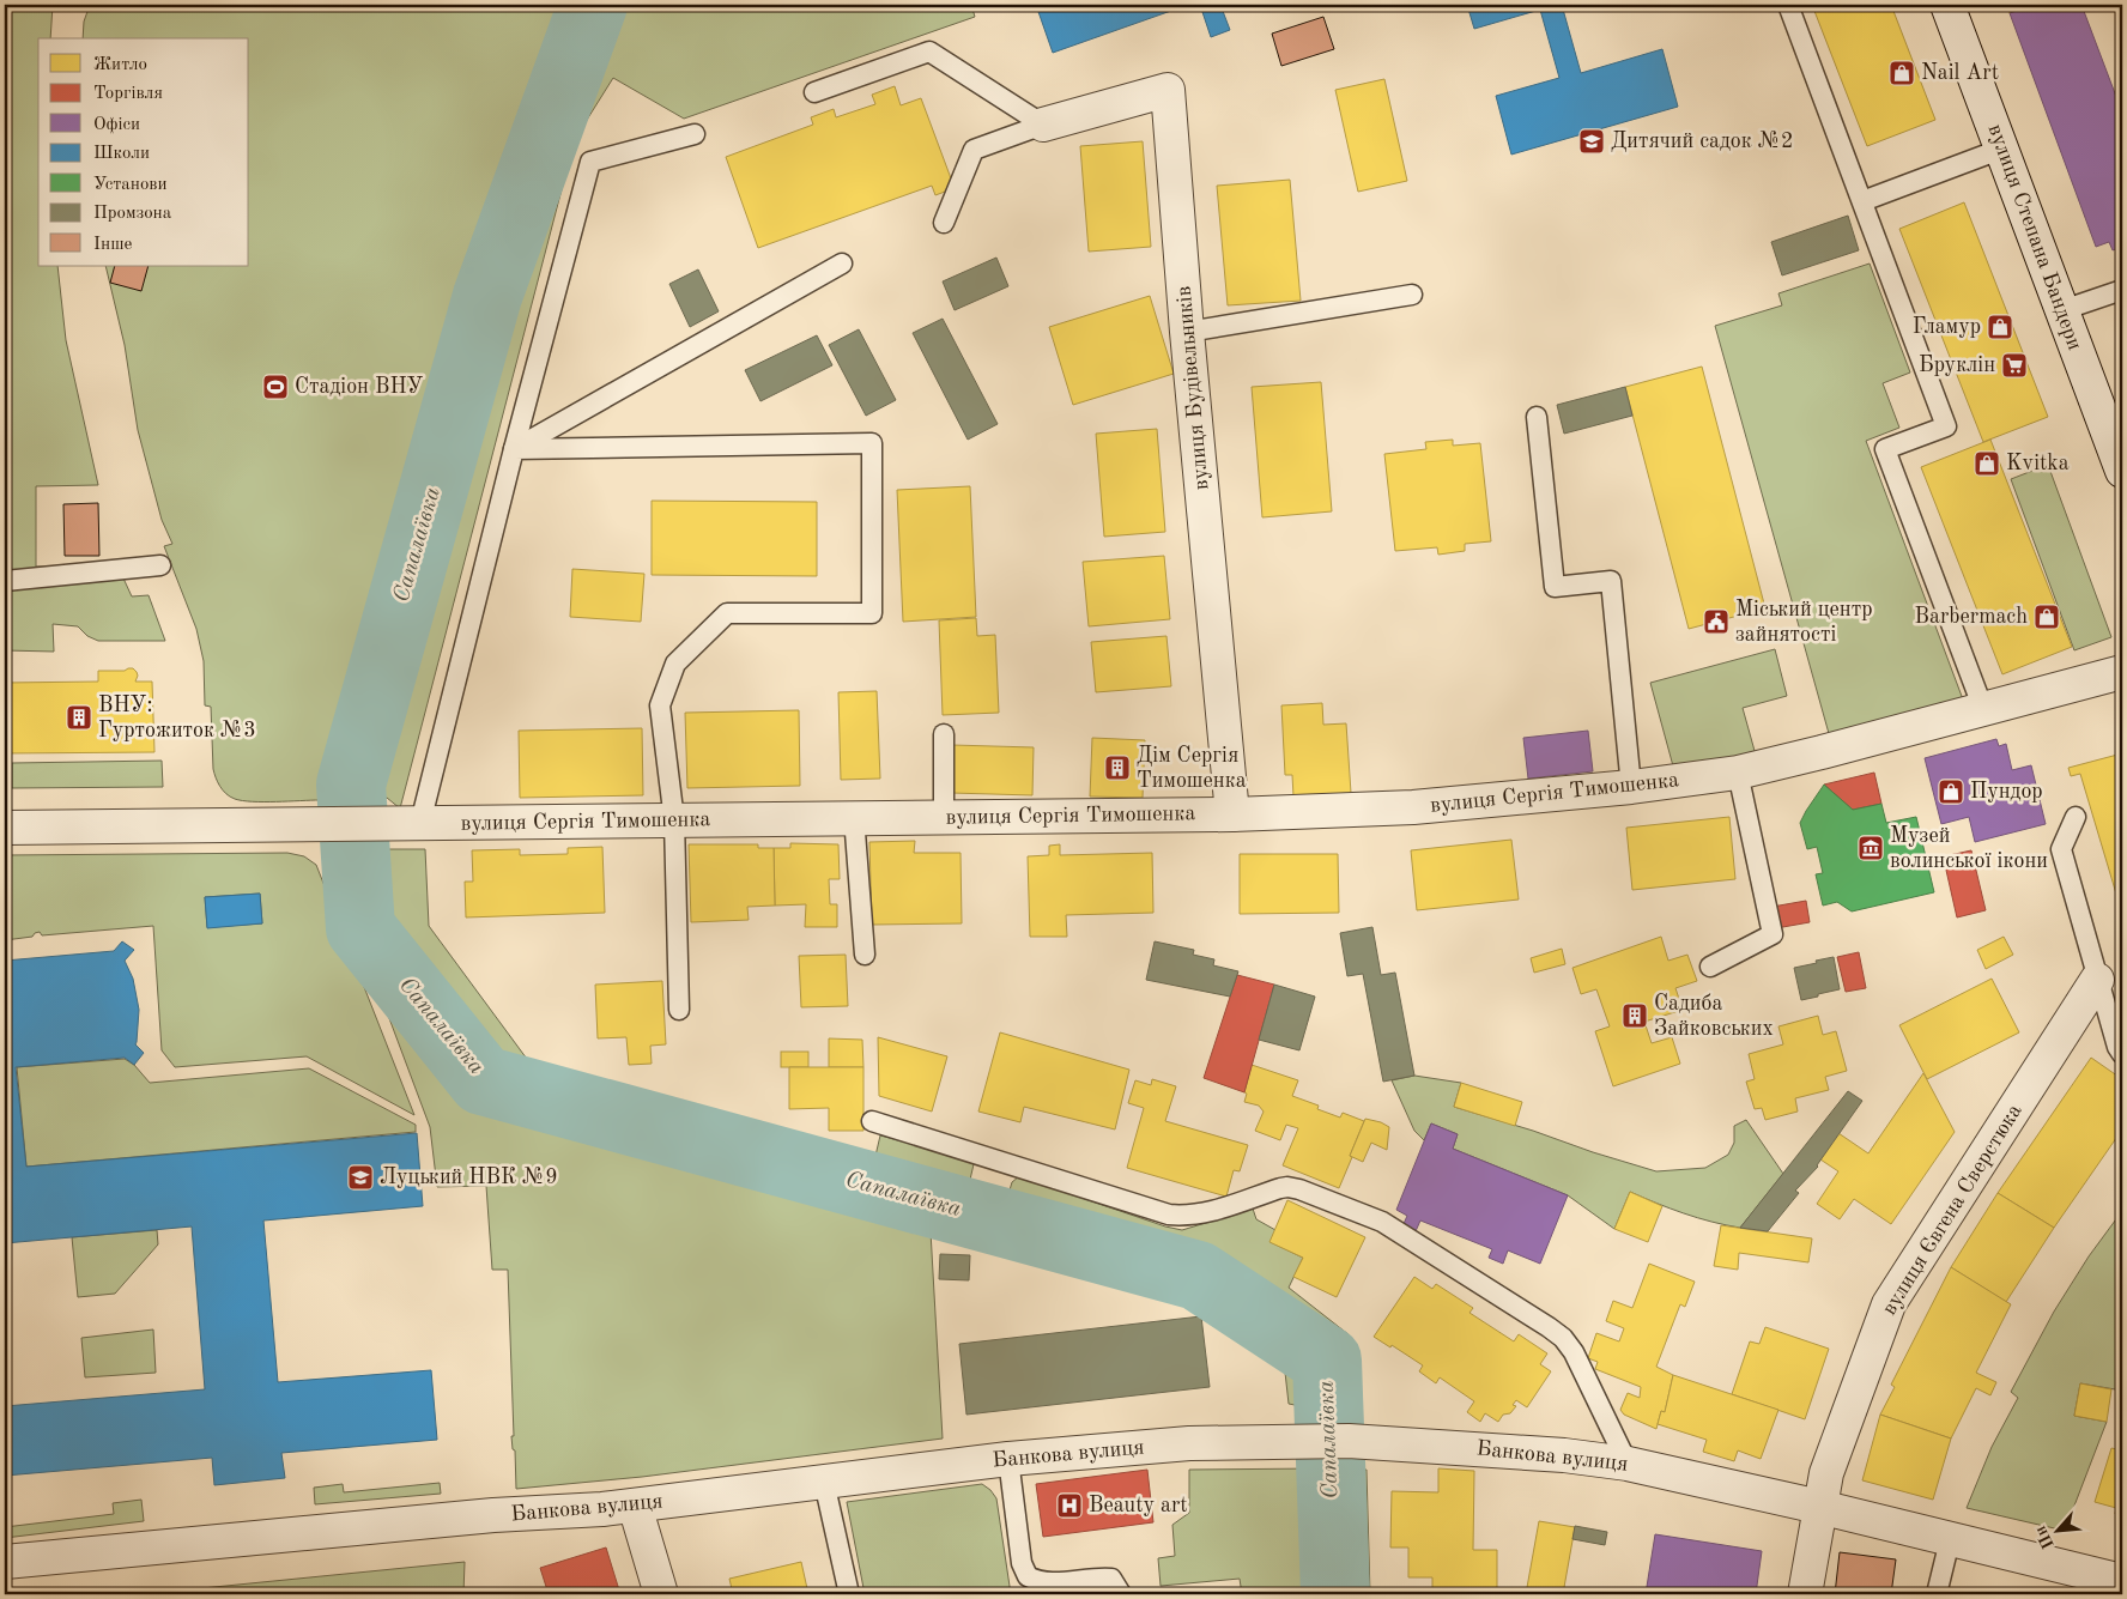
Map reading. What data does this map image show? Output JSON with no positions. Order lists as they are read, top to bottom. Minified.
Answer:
{"streets":{"street":["вулиця Степана Бандери","вулиця Будівельників","вулиця Сергія Тимошенка","вулиця Євгена Сверстюка","Банкова вулиця"]},"crossings":[["вулиця Будівельників","вулиця Сергія Тимошенка"],["вулиця Євгена Сверстюка","Банкова вулиця"]],"water":["Сапалаївка"],"places":{"shop":["Nail Art","Гламур","Kvitka","Barbermach","Пундор"],"school or university":["Дитячий садок №2","Луцький НВК №9"],"supermarket":["Бруклін"],"sports":["Стадіон ВНУ"],"public building":["Міський центр зайнятості"],"building":["ВНУ: Гуртожиток №3","Дім Сергія Тимошенка","Садиба Зайковських"],"museum":["Музей волинської ікони"],"hospital":["Beauty art"]},"legend":["Житло","Торгівля","Офіси","Школи","Установи","Промзона","Інше"],"north":"bottom left"}
